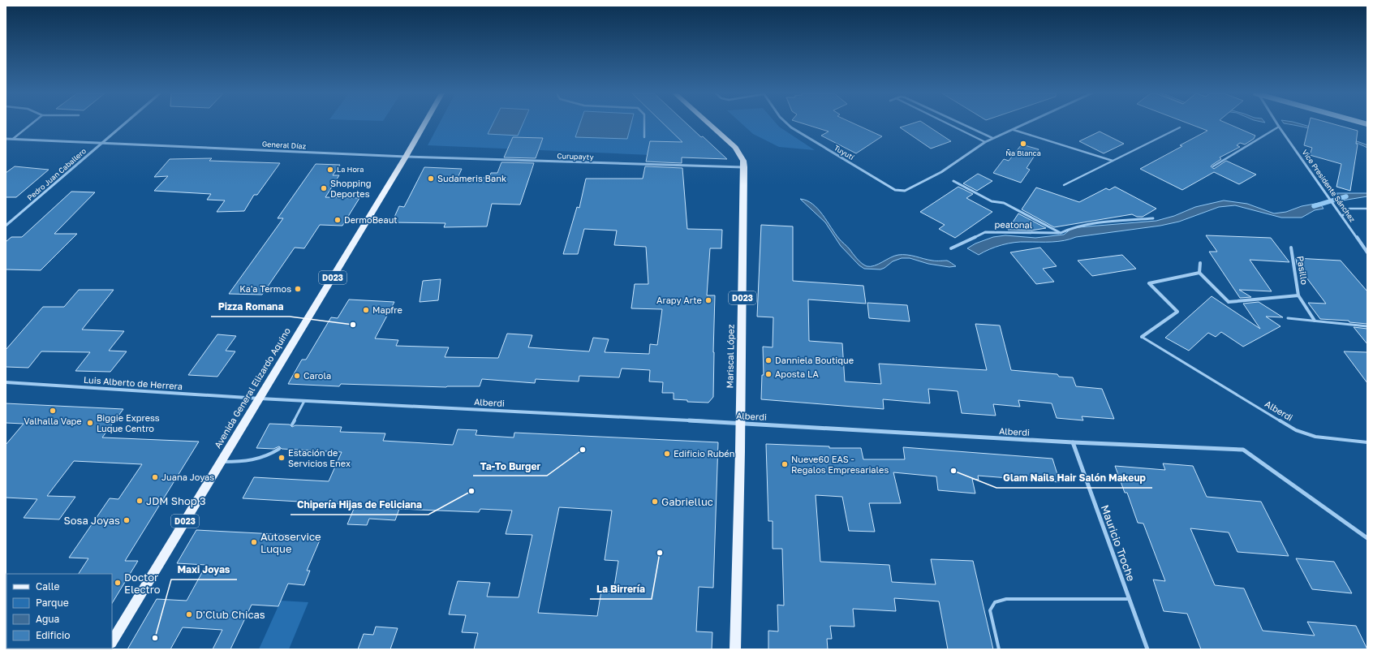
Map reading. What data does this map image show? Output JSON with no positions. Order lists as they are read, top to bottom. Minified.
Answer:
{"streets":{"main road":["D023","Mariscal López","Avenida General Elizardo Aquino"],"street":["General Díaz","Tuyutí","Curupayty","Pedro Juan Caballero","Vice Presidente Sánchez","peatonal","Pasillo","Luis Alberto de Herrera","Alberdi","Mauricio Troche"]},"crossings":[["General Díaz","Curupayty"],["General Díaz","Pedro Juan Caballero"],["General Díaz","Avenida General Elizardo Aquino"],["Curupayty","Mariscal López"],["Curupayty","Avenida General Elizardo Aquino"],["Mariscal López","Alberdi"],["Luis Alberto de Herrera","Avenida General Elizardo Aquino"],["Luis Alberto de Herrera","Alberdi"],["Avenida General Elizardo Aquino","Alberdi"],["Alberdi","Mauricio Troche"]],"places":["Ña Blanca","La Hora","Sudameris Bank","Shopping Deportes","DermoBeaut","Ka'a Termos","Arapy Arte","Mapfre","Pizza Romana","Danniela Boutique","Aposta LA","Carola","Valhalla Vape","Biggie Express Luque Centro","Ta-To Burger","Edificio Rubén","Estación de Servicios Enex","Nueve60 EAS - Regalos Empresariales","Glam Nails Hair Salón Makeup","Juana Joyas","Chipería Hijas de Feliciana","JDM Shop 3","Gabrielluc","Sosa Joyas","Autoservice Luque","La Birrería","Doctor Electro","D'Club Chicas","Maxi Joyas"],"legend":["Calle","Parque","Agua","Edificio"]}
